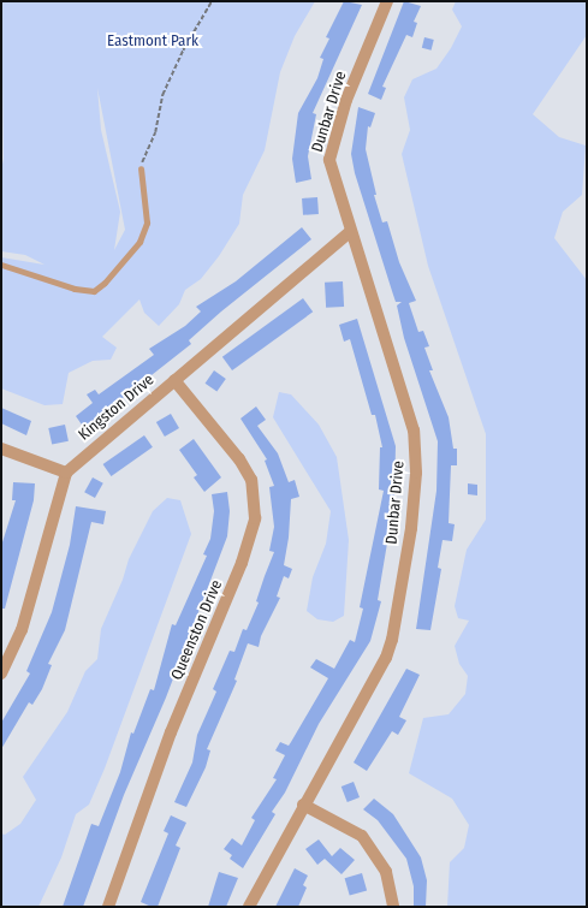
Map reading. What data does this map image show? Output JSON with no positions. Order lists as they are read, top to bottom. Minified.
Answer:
{"streets":{"street":["Dunbar Drive","Kingston Drive","Queenston Drive"]},"crossings":[["Dunbar Drive","Kingston Drive"],["Kingston Drive","Queenston Drive"]],"parks":["Eastmont Park"]}
